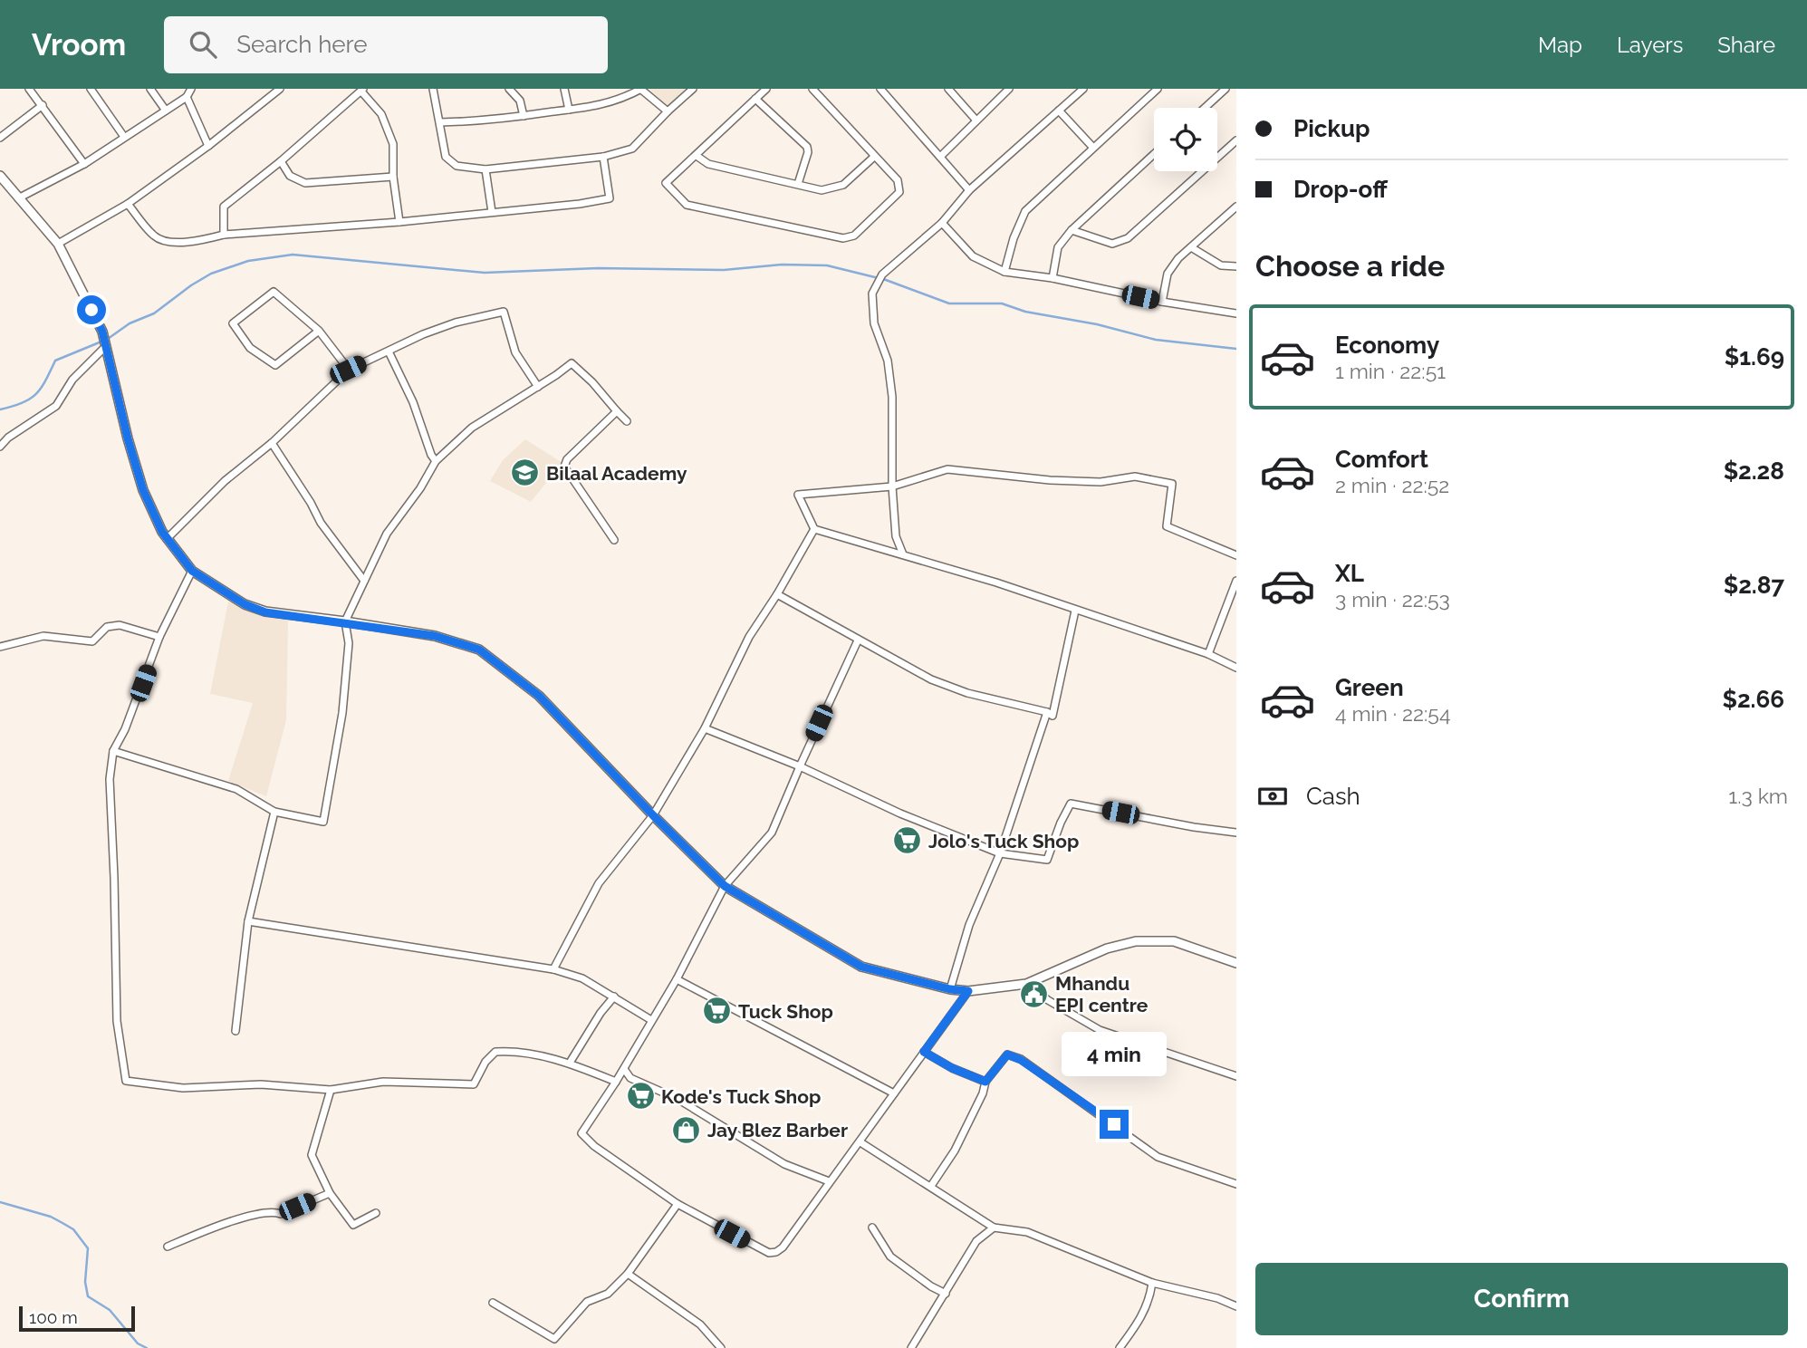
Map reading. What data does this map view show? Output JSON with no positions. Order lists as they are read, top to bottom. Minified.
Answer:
{"places":{"school or university":["Bilaal Academy"],"supermarket":["Jolo's Tuck Shop","Tuck Shop","Kode's Tuck Shop"],"public building":["Mhandu EPI centre"],"shop":["Jay Blez Barber"]},"scale_bar":"100 m","page":{"header":"Vroom","search":"Search here","nav":["Map","Layers","Share"],"banner":["Pickup","Drop-off"],"heading":"Choose a ride","list":[{"name":"Economy","note":"1 min · 22:51","value":"$1.69"},{"name":"Comfort","note":"2 min · 22:52","value":"$2.28"},{"name":"XL","note":"3 min · 22:53","value":"$2.87"},{"name":"Green","note":"4 min · 22:54","value":"$2.66"}],"pay":["Cash","1.3 km"],"bubble":"4 min","buttons":"Confirm","scale":"100 m"}}
